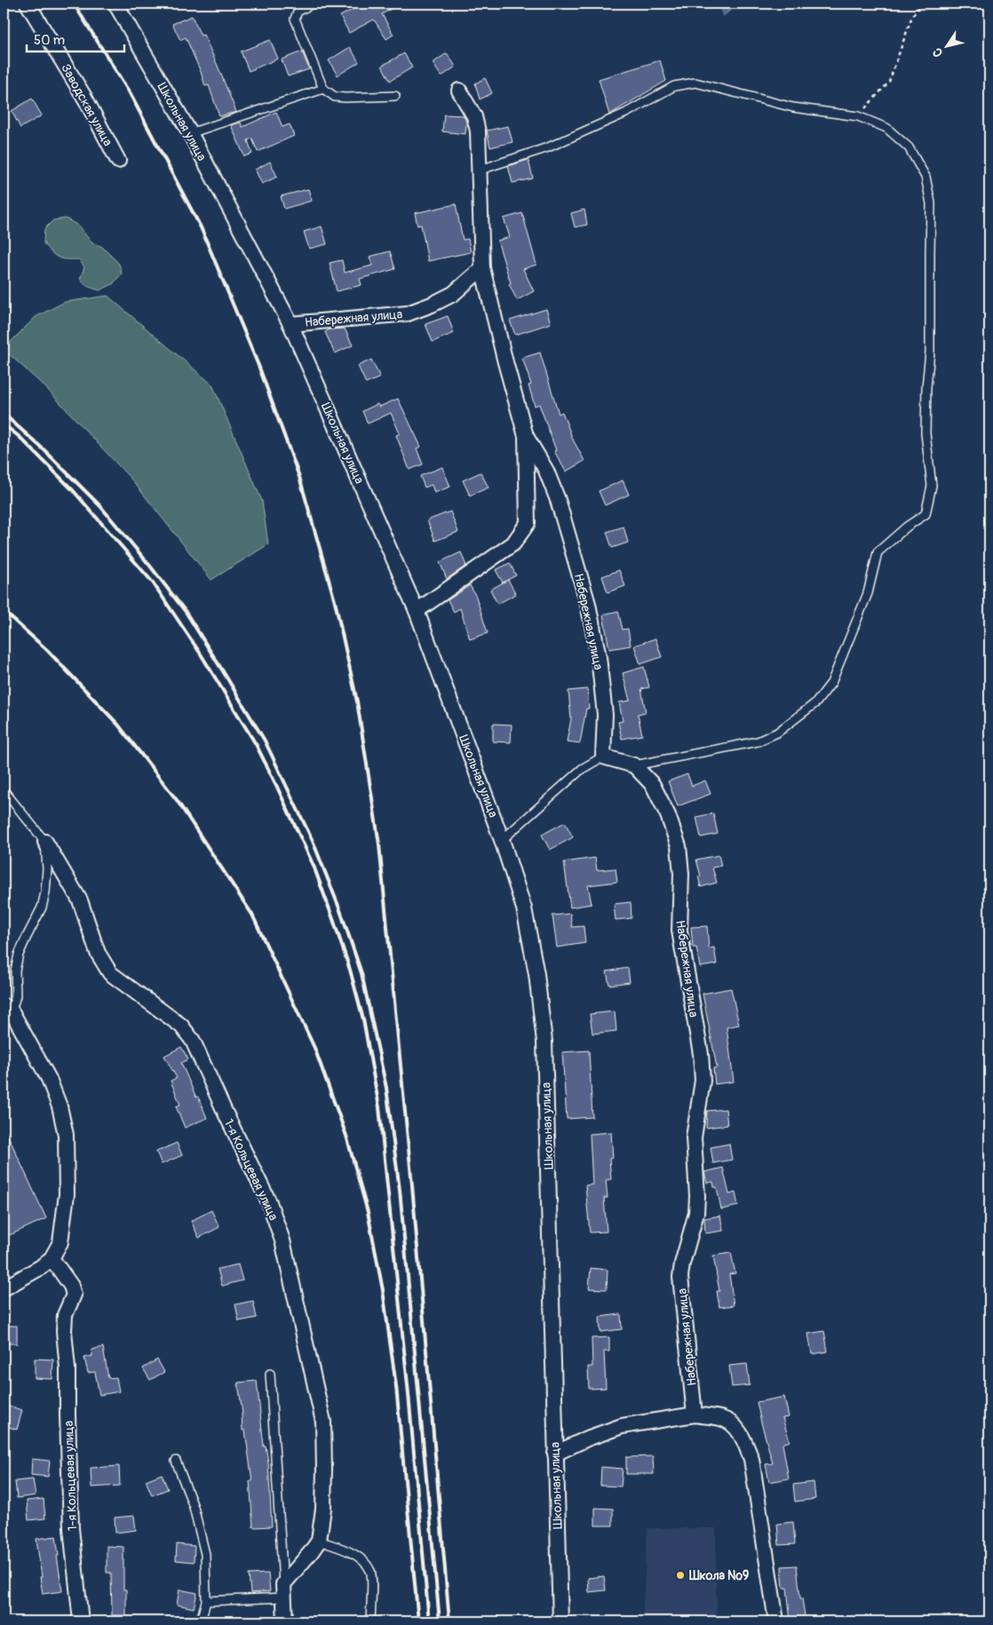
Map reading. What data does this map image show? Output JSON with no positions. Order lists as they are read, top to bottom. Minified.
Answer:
{"streets":{"street":["Заводская улица","Школьная улица","Набережная улица","1-я Кольцевая улица"]},"crossings":[["Школьная улица","Набережная улица"]],"places":["Школа №9"],"scale_bar":"50 m","north":"bottom left"}
